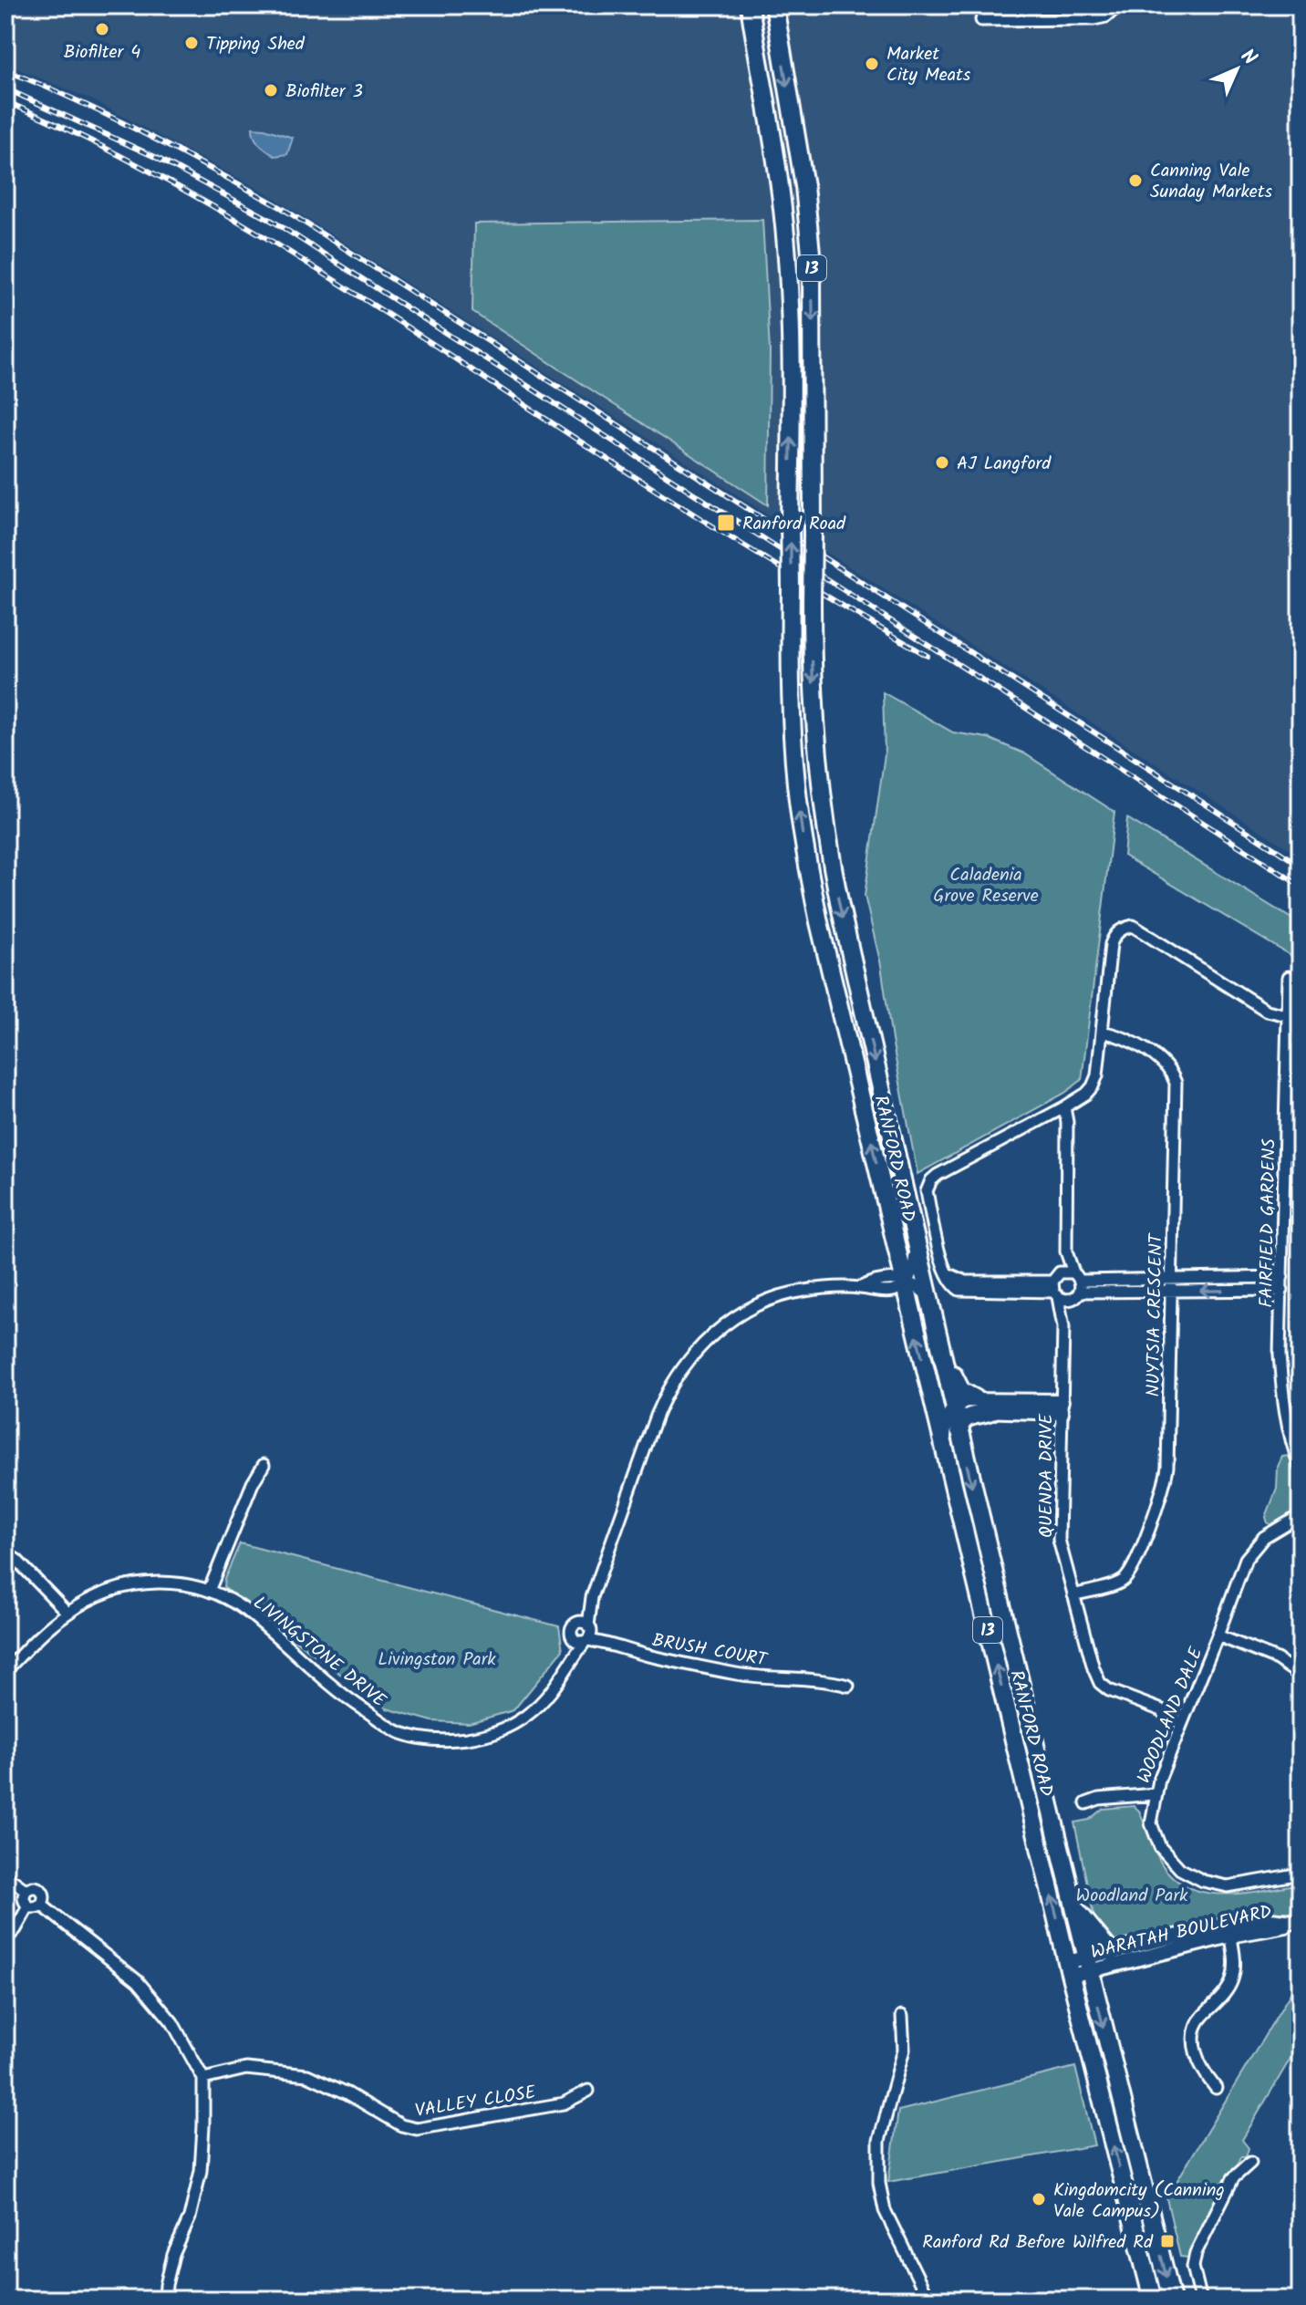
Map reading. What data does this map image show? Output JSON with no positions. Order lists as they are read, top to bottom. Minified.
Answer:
{"streets":{"main road":["13","RANFORD ROAD"],"street":["FAIRFIELD GARDENS","NUYTSIA CRESCENT","QUENDA DRIVE","BRUSH COURT","LIVINGSTONE DRIVE","WOODLAND DALE","WARATAH BOULEVARD","VALLEY CLOSE"]},"crossings":[["RANFORD ROAD","WARATAH BOULEVARD"],["NUYTSIA CRESCENT","QUENDA DRIVE"],["QUENDA DRIVE","WOODLAND DALE"],["BRUSH COURT","LIVINGSTONE DRIVE"]],"parks":["Caladenia Grove Reserve","Livingston Park","Woodland Park"],"places":{"other":["Biofilter 4","Tipping Shed","Market City Meats","Biofilter 3","Canning Vale Sunday Markets","AJ Langford","Kingdomcity (Canning Vale Campus)"],"transit":["Ranford Road","Ranford Rd Before Wilfred Rd"]},"north":"top right"}
